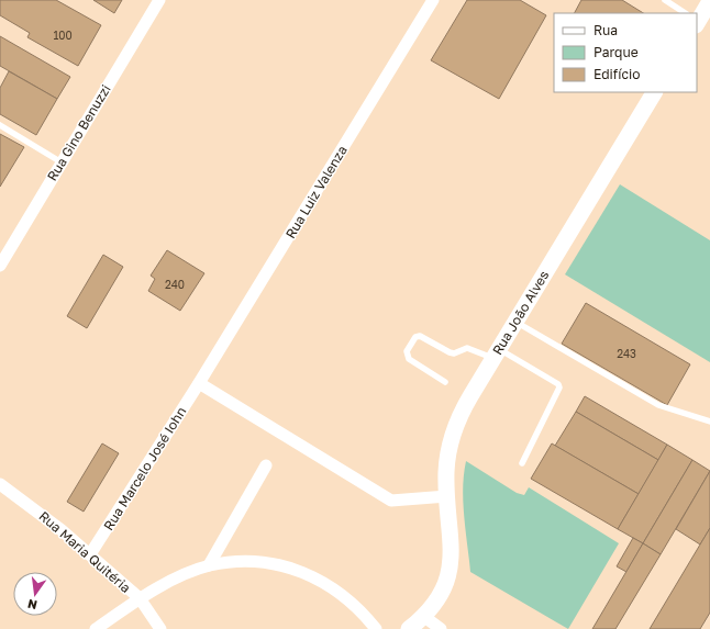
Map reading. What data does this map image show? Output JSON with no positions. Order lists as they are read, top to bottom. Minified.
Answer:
{"streets":{"street":["Rua Gino Benuzzi","Rua Luiz Valenza","Rua João Alves","Rua Marcelo José Iohn","Rua Maria Quitéria"]},"crossings":[["Rua Luiz Valenza","Rua Marcelo José Iohn"],["Rua Marcelo José Iohn","Rua Maria Quitéria"]],"house_numbers":["100","240","243"],"legend":["Rua","Parque","Edifício"],"north":"bottom"}
